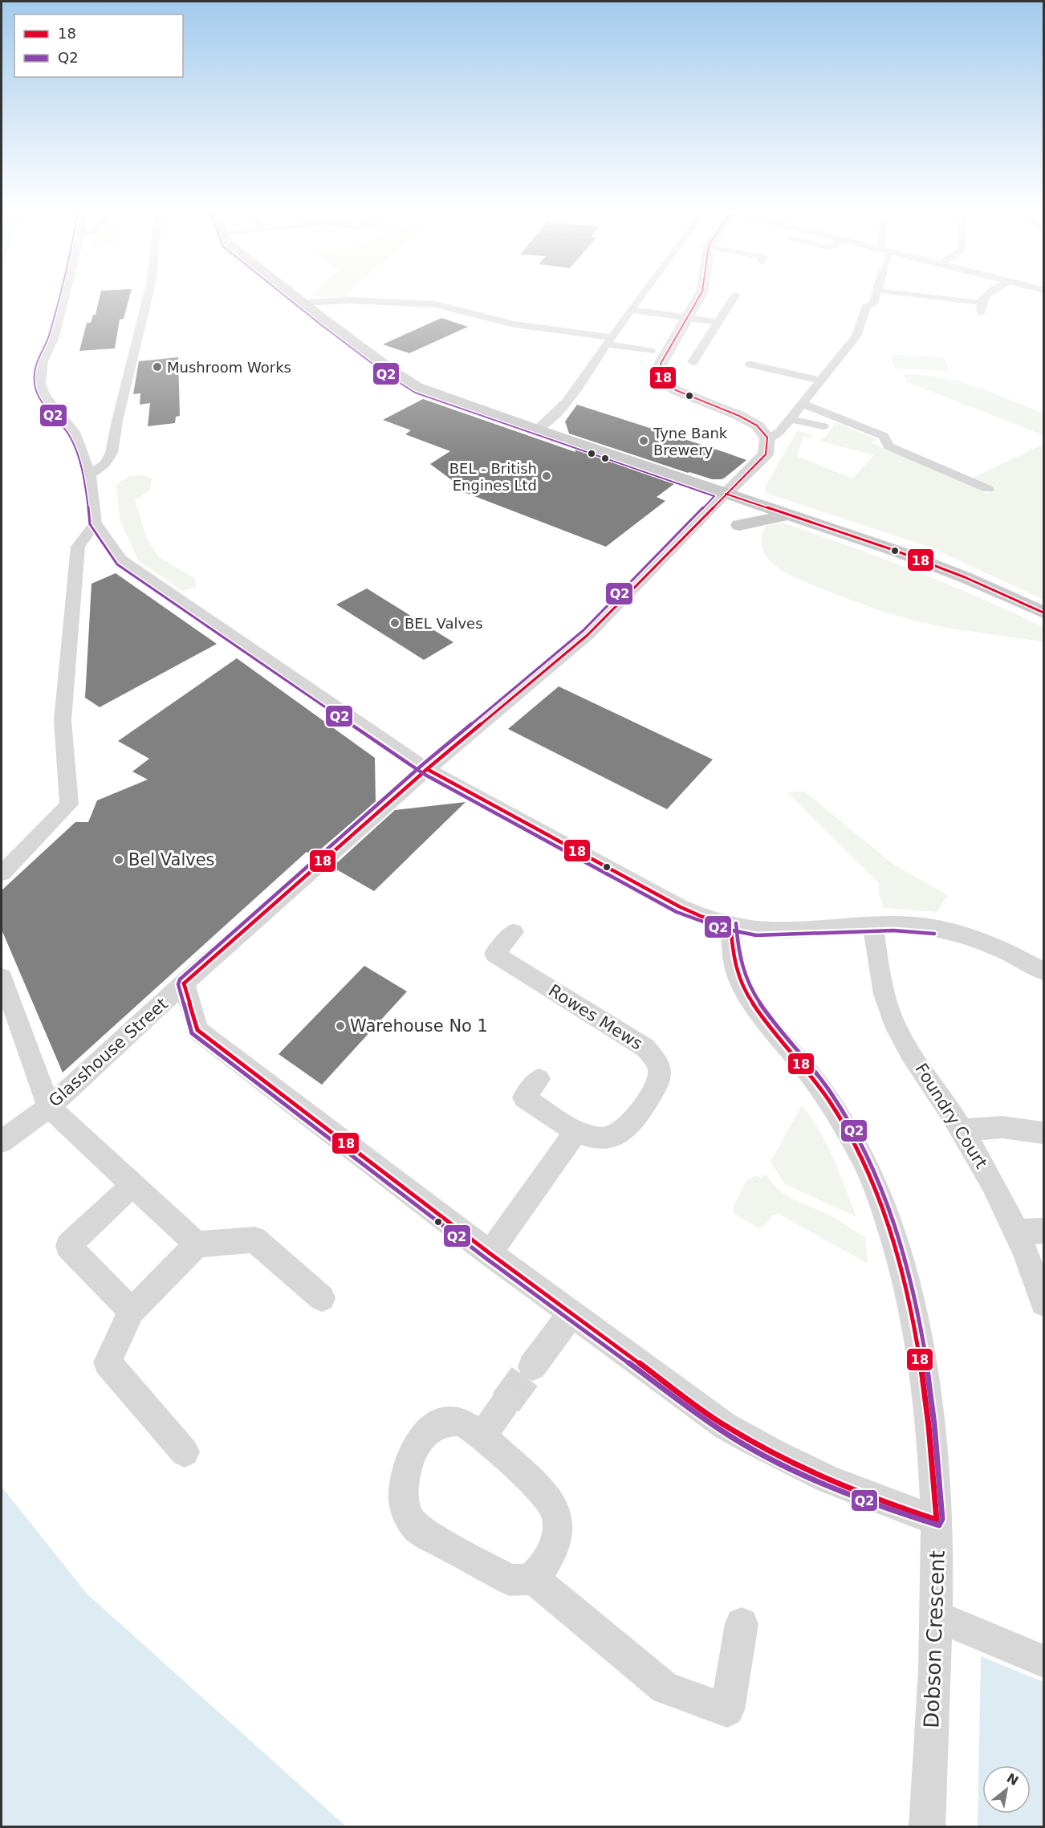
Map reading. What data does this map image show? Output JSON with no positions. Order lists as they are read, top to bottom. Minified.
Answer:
{"streets":{"street":["Rowes Mews","Glasshouse Street","Foundry Court","Dobson Crescent"]},"places":["Mushroom Works","Tyne Bank Brewery","BEL - British Engines Ltd","BEL Valves","Bel Valves","Warehouse No 1"],"lines":["transit line 18","transit line Q2"],"legend":["18","Q2"],"north":"top right"}
